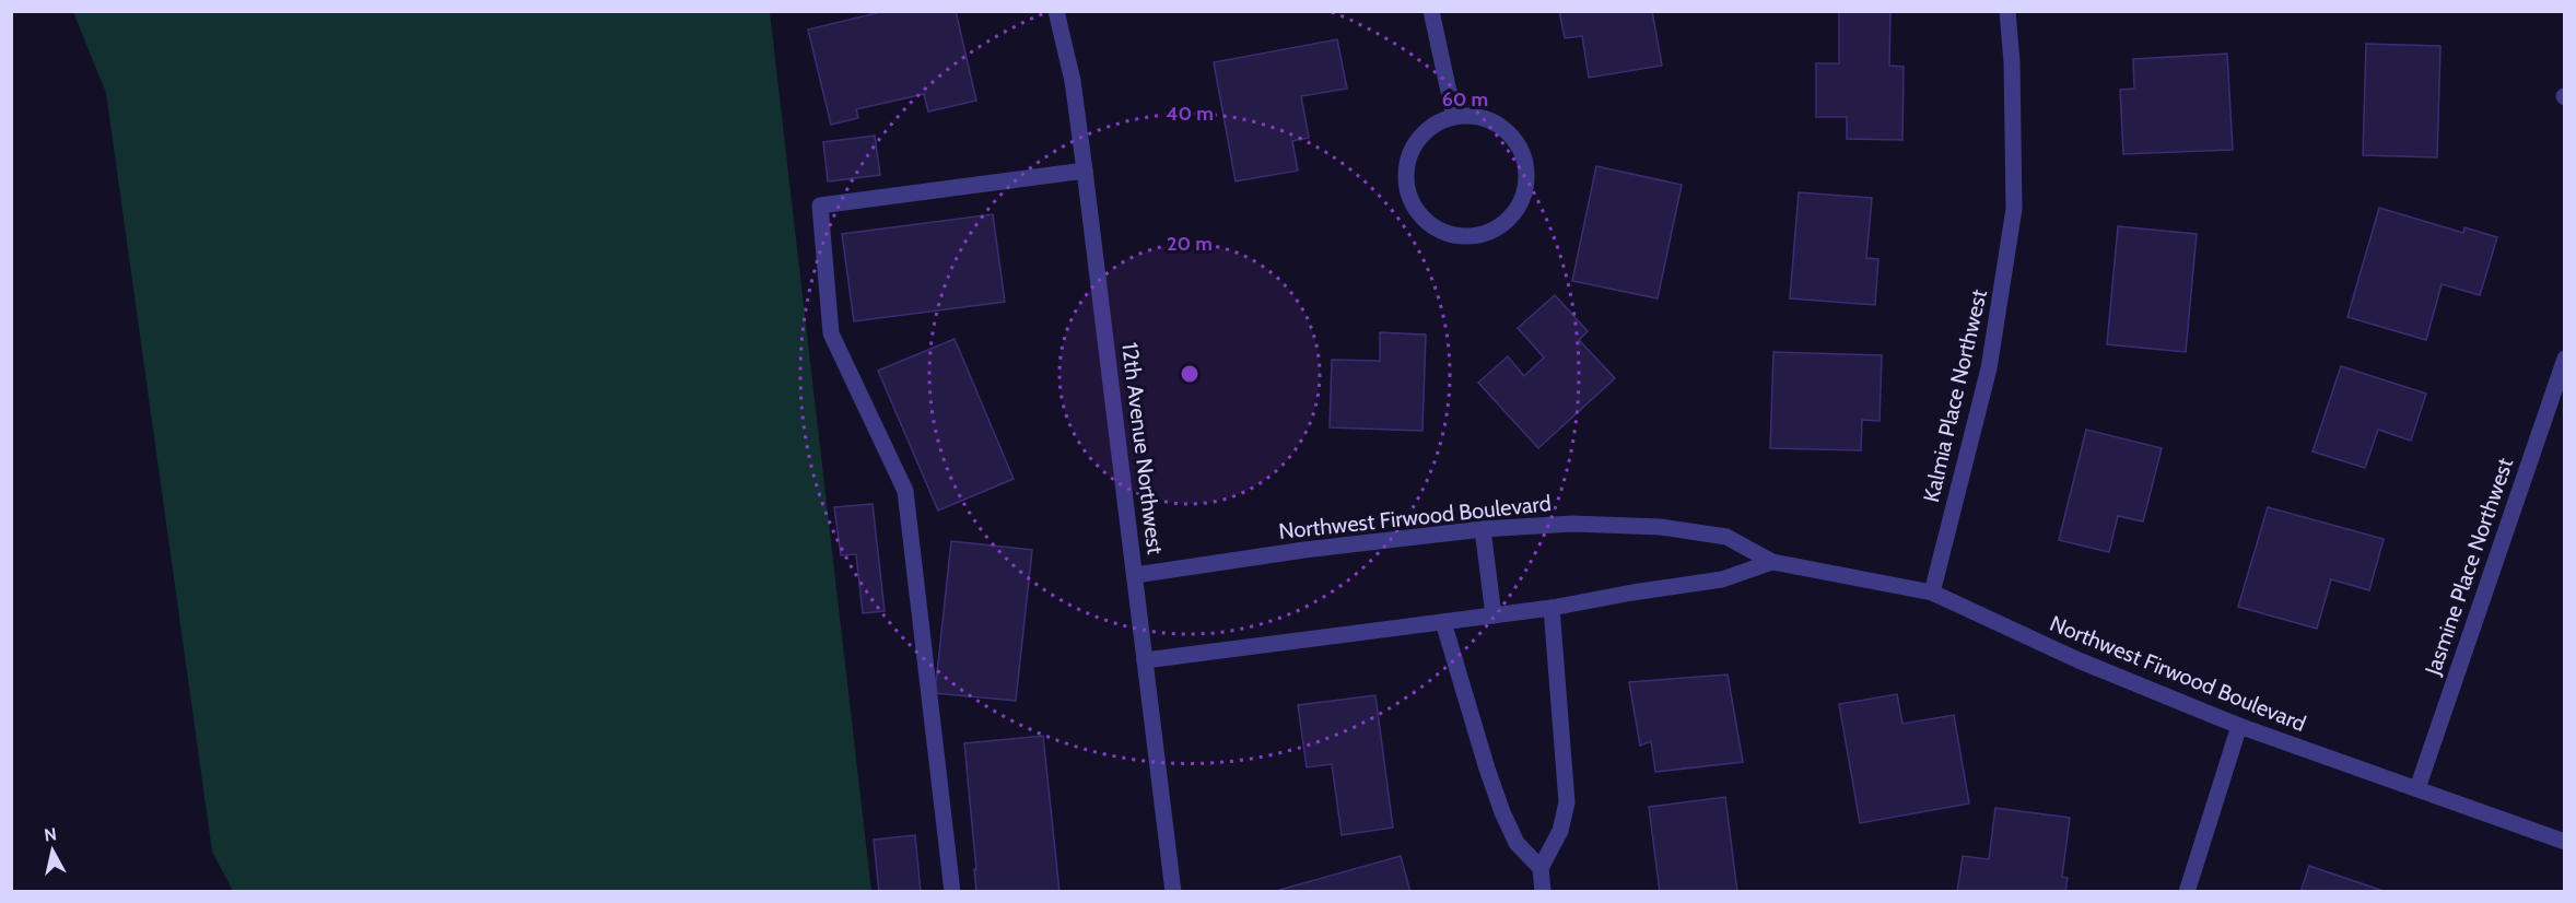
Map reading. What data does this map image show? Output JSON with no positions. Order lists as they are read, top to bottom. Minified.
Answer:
{"streets":{"street":["Kalmia Place Northwest","12th Avenue Northwest","Northwest Firwood Boulevard","Jasmine Place Northwest"]},"crossings":[["Kalmia Place Northwest","Northwest Firwood Boulevard"],["12th Avenue Northwest","Northwest Firwood Boulevard"],["Northwest Firwood Boulevard","Jasmine Place Northwest"]],"north":"top","rings":["60 m","40 m","20 m"]}
